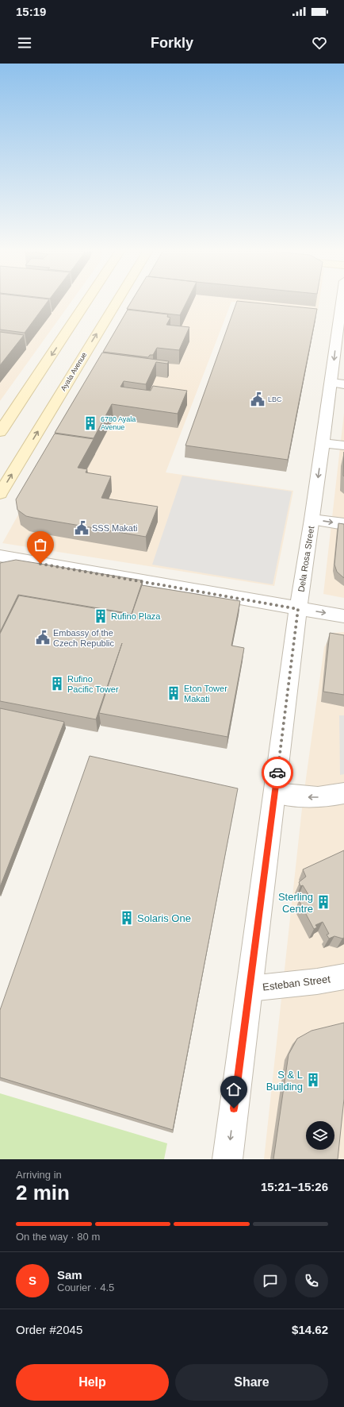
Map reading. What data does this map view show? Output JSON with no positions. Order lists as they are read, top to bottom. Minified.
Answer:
{"streets":{"main road":["Ayala Avenue"],"street":["Dela Rosa Street","Esteban Street"]},"crossings":[["Dela Rosa Street","Esteban Street"]],"places":{"public building":["LBC","SSS Makati","Embassy of the Czech Republic"],"building":["6780 Ayala Avenue","Rufino Plaza","Rufino Pacific Tower","Eton Tower Makati","Sterling Centre","Solaris One","S & L Building"]},"page":{"status":"15:19","header":"Forkly","heading":["2 min","Arriving in","15:21–15:26"],"panel":["Sam","Courier · 4.5","Order #2045","$14.62"],"bar":"On the way · 80 m","round":"S","buttons":["Help","Share"]}}
